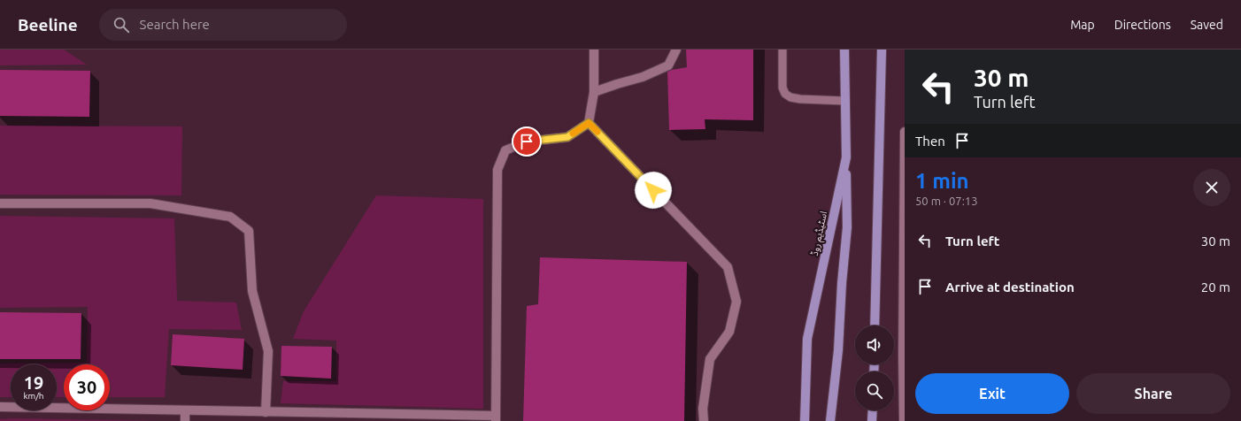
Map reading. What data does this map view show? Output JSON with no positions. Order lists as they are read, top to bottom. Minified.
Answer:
{"streets":{"main road":["اسٹیڈیم روڈ"]},"page":{"header":"Beeline","search":"Search here","nav":["Map","Directions","Saved"],"turn":["30 m","Turn left"],"then":"Then","heading":["1 min","50 m · 07:13"],"list":[{"name":"Turn left","value":"30 m"},{"name":"Arrive at destination","value":"20 m"}],"speed":"19 km/h","limit":"30","buttons":["Exit","Share"]}}
